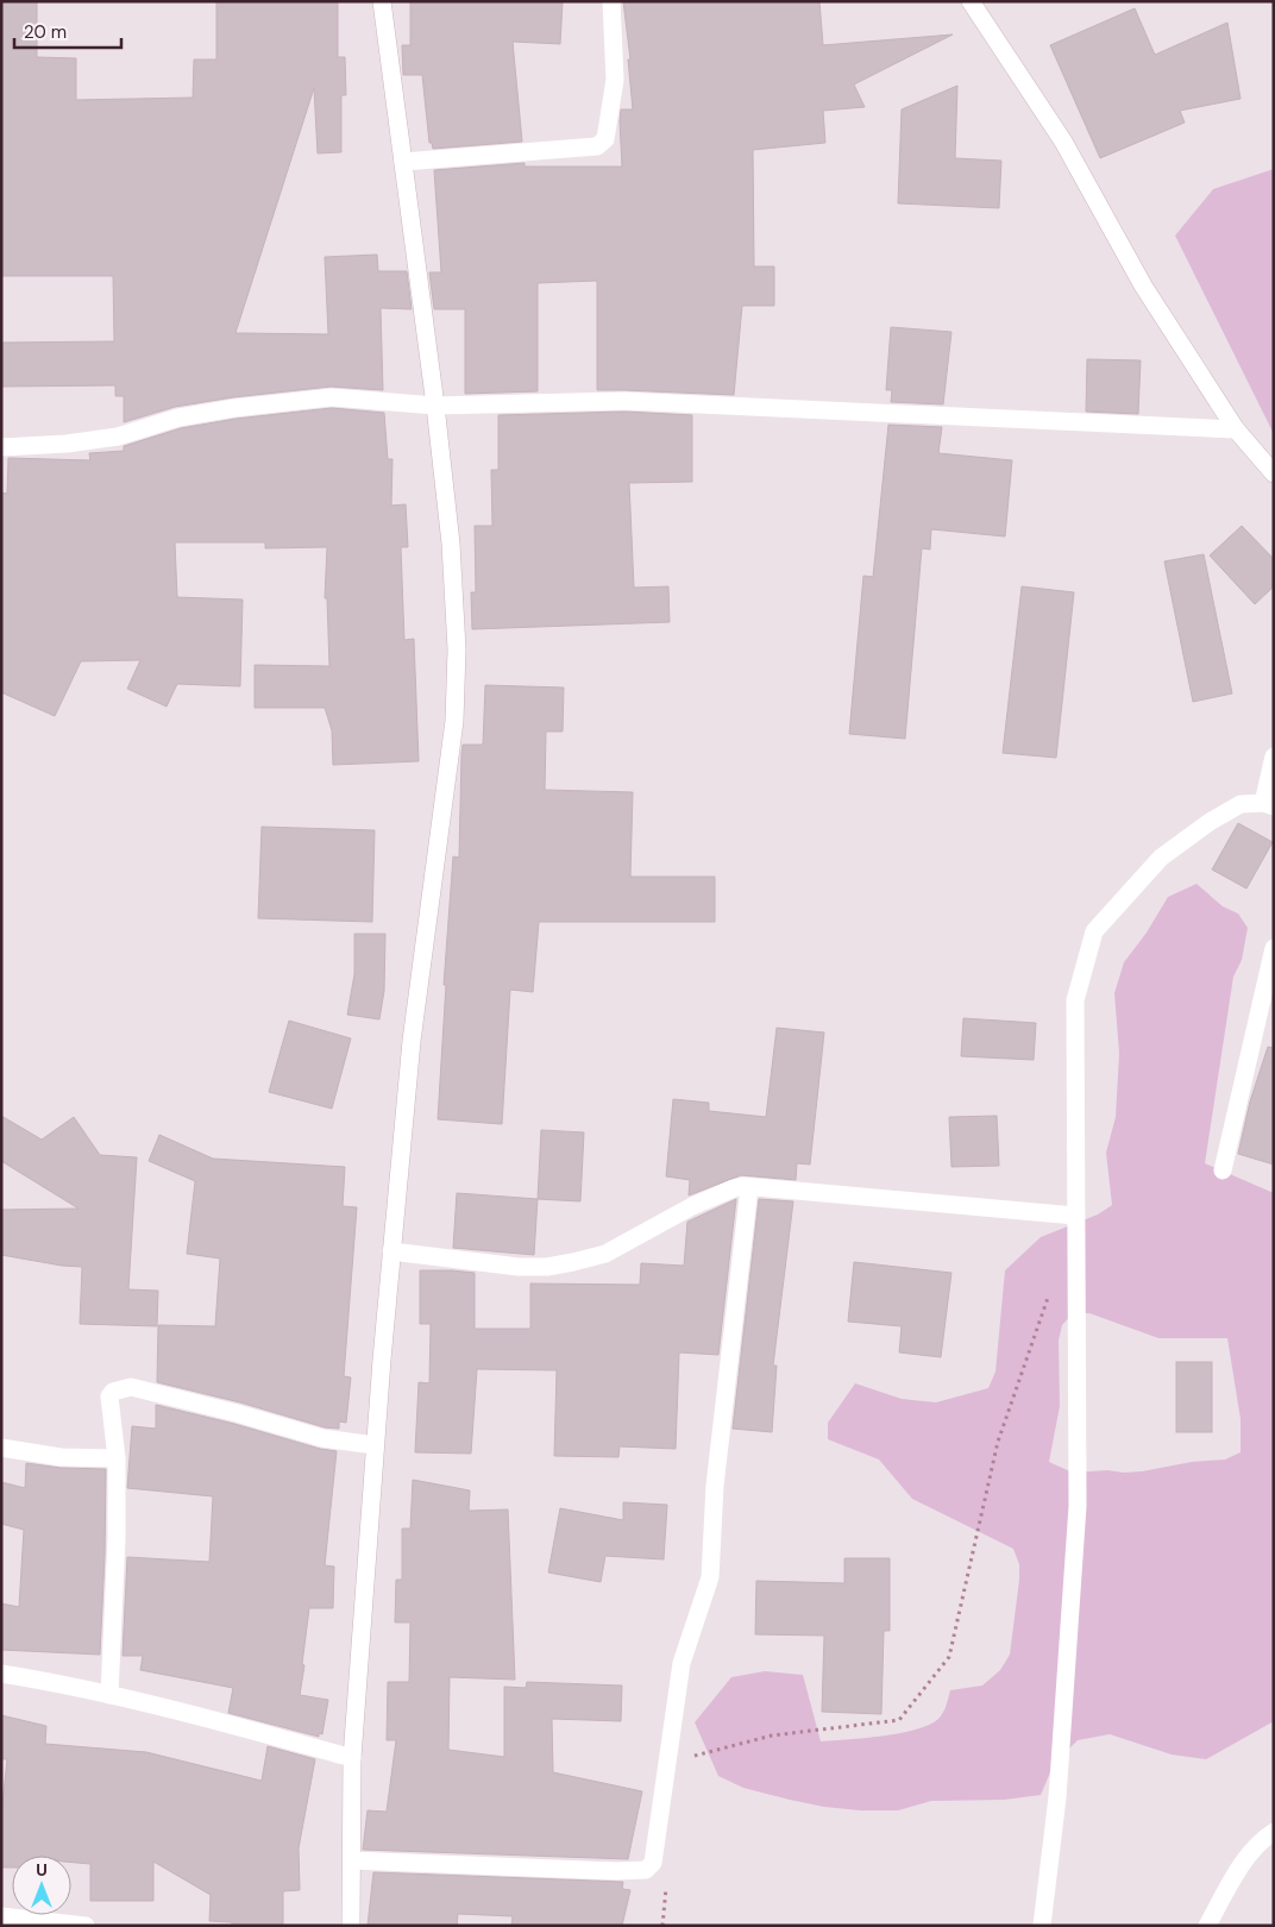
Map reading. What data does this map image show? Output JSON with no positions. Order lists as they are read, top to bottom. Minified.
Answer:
{"scale_bar":"20 m","north":"top"}
